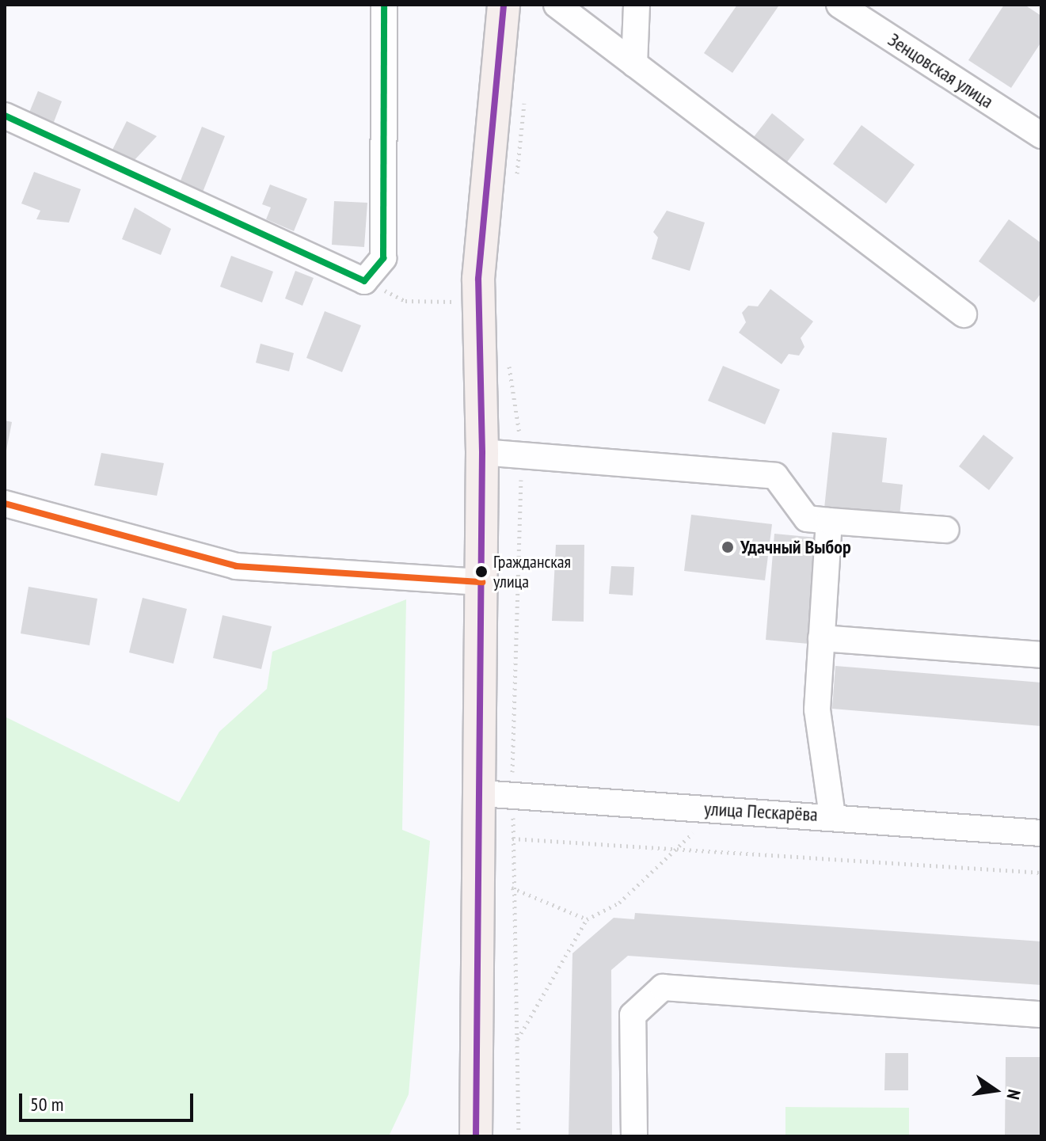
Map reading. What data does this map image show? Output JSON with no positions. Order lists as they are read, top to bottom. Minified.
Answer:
{"streets":{"street":["Зенцовская улица","улица Пескарёва"]},"places":["Удачный Выбор","Гражданская улица"],"scale_bar":"50 m","north":"right"}
